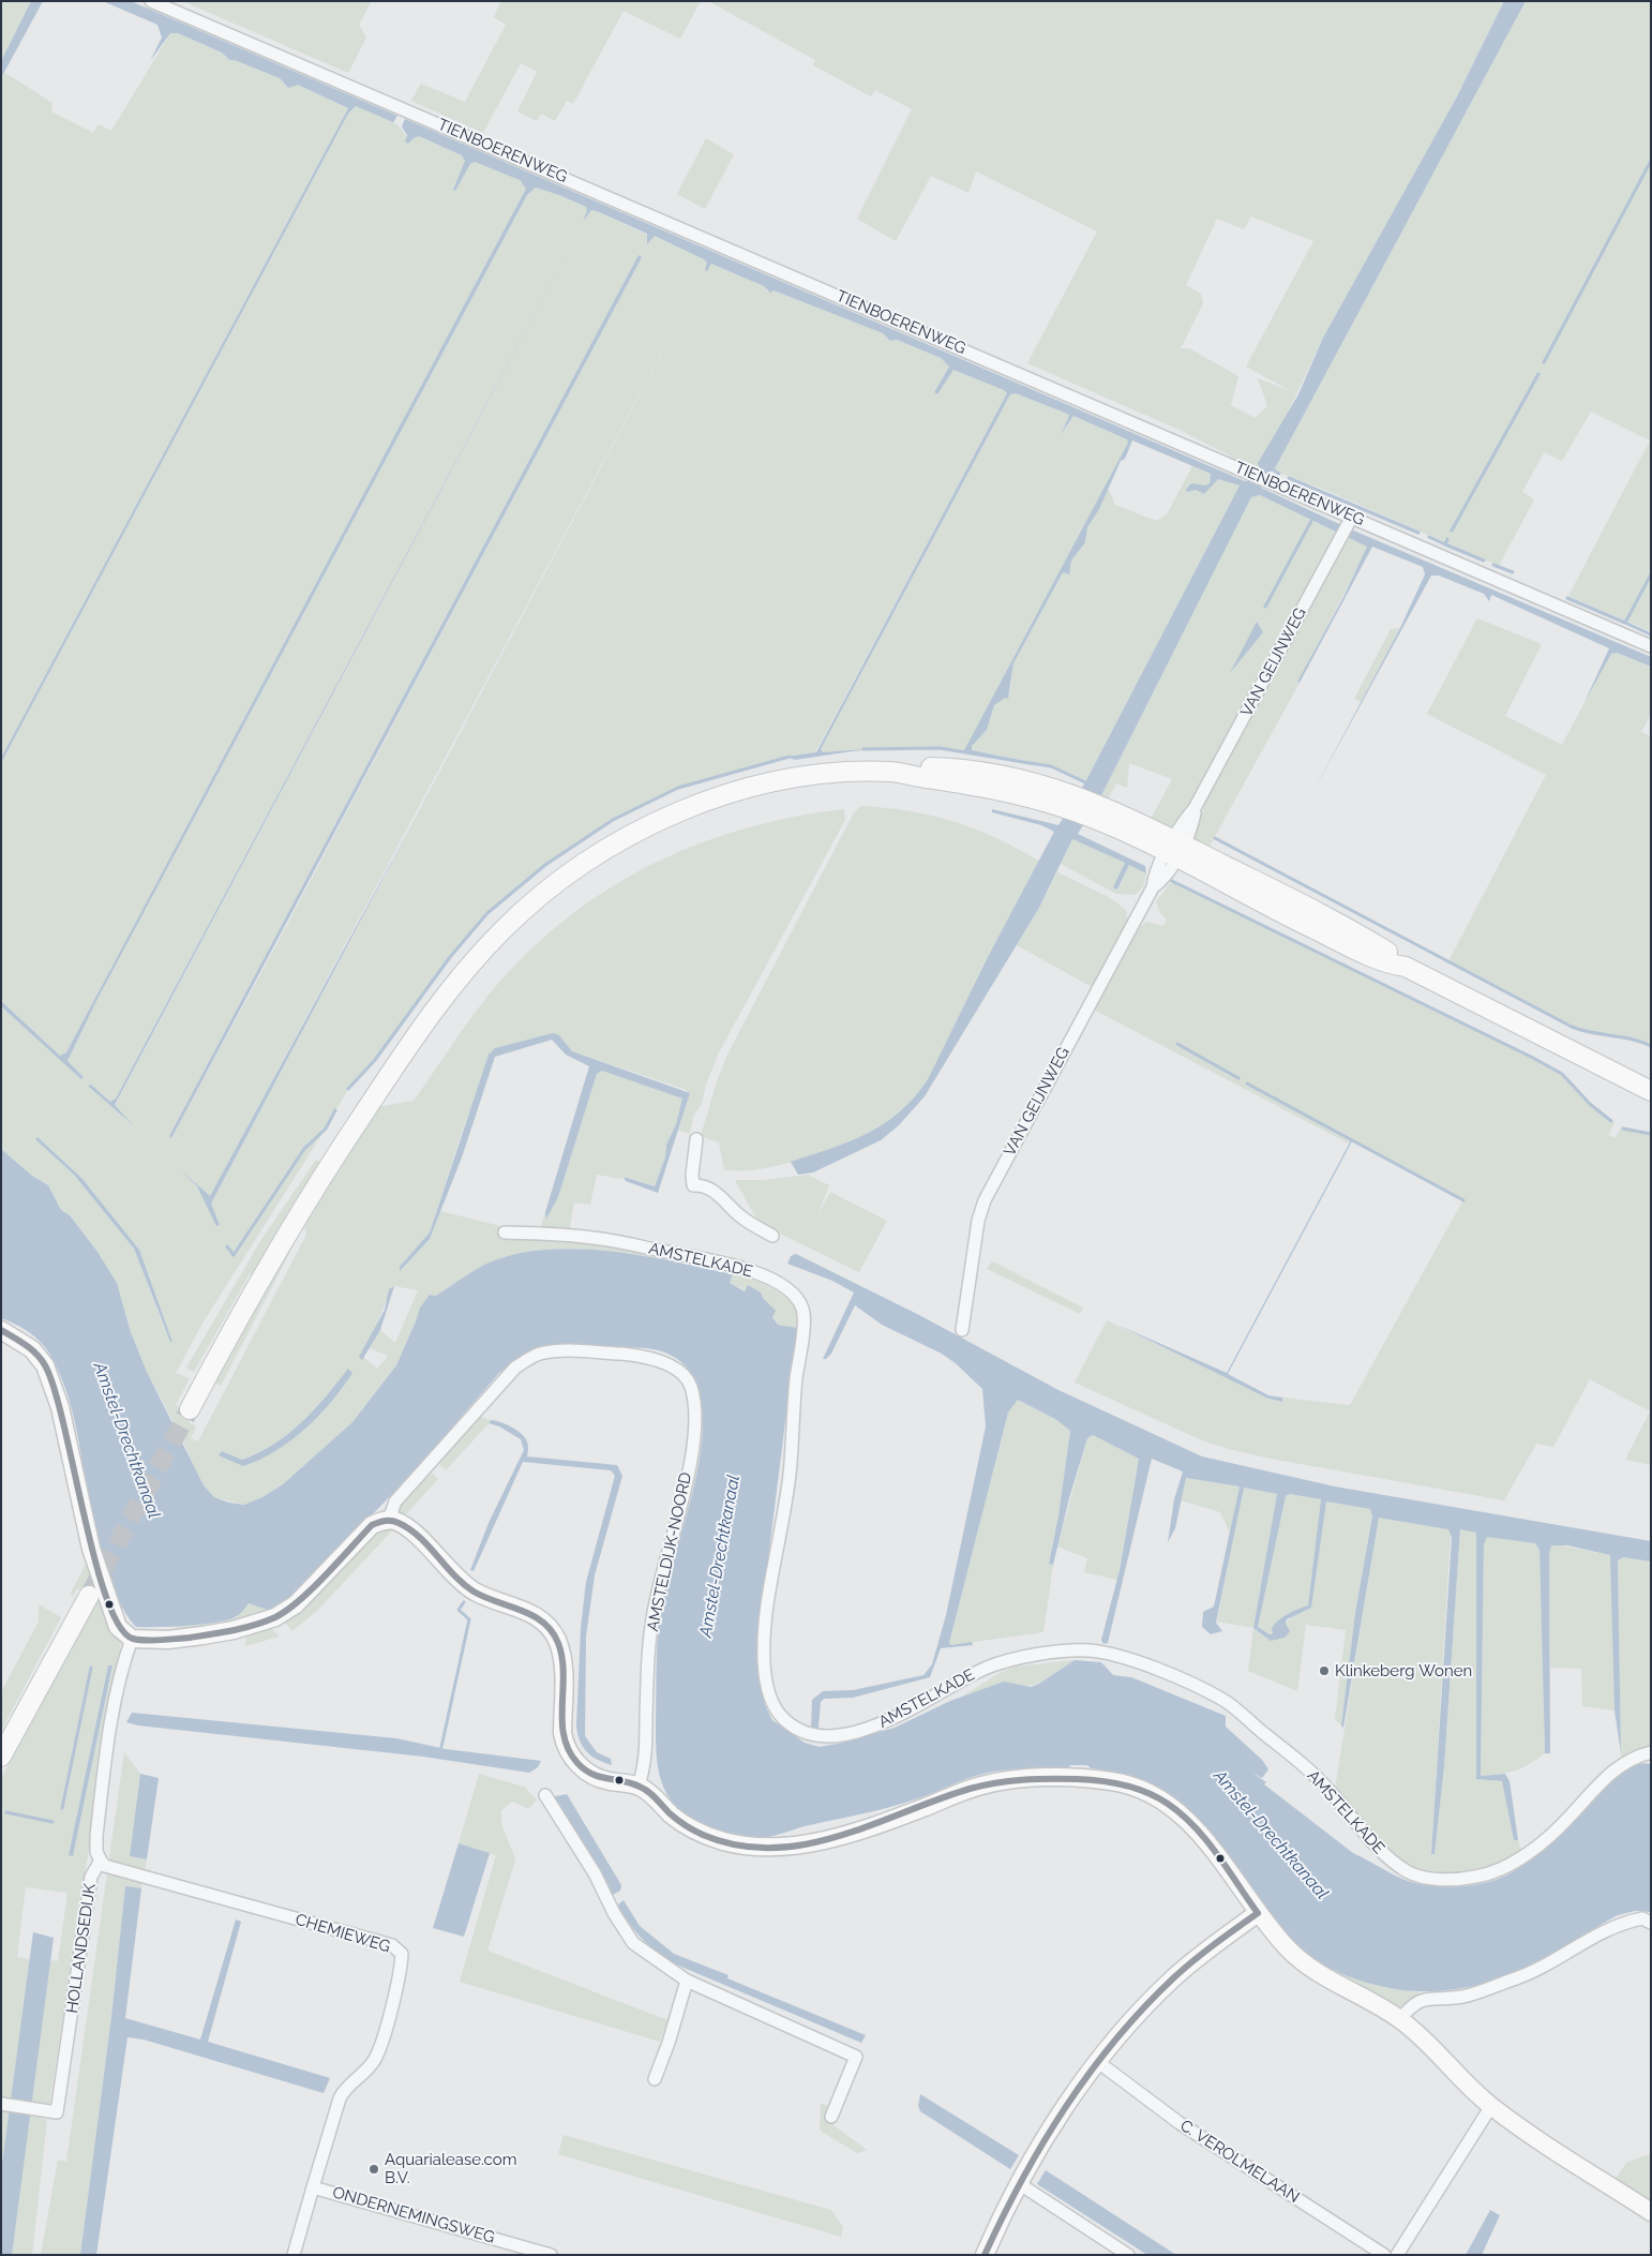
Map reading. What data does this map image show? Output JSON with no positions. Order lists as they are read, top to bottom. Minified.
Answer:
{"streets":{"street":["TIENBOERENWEG","VAN GEIJNWEG","AMSTELKADE","AMSTELDIJK-NOORD","CHEMIEWEG","HOLLANDSEDIJK","C. VEROLMELAAN","ONDERNEMINGSWEG"]},"crossings":[["TIENBOERENWEG","VAN GEIJNWEG"],["CHEMIEWEG","HOLLANDSEDIJK"],["CHEMIEWEG","ONDERNEMINGSWEG"]],"water":["Amstel-Drechtkanaal"],"places":["Klinkeberg Wonen","Aquarialease.com B.V."]}
